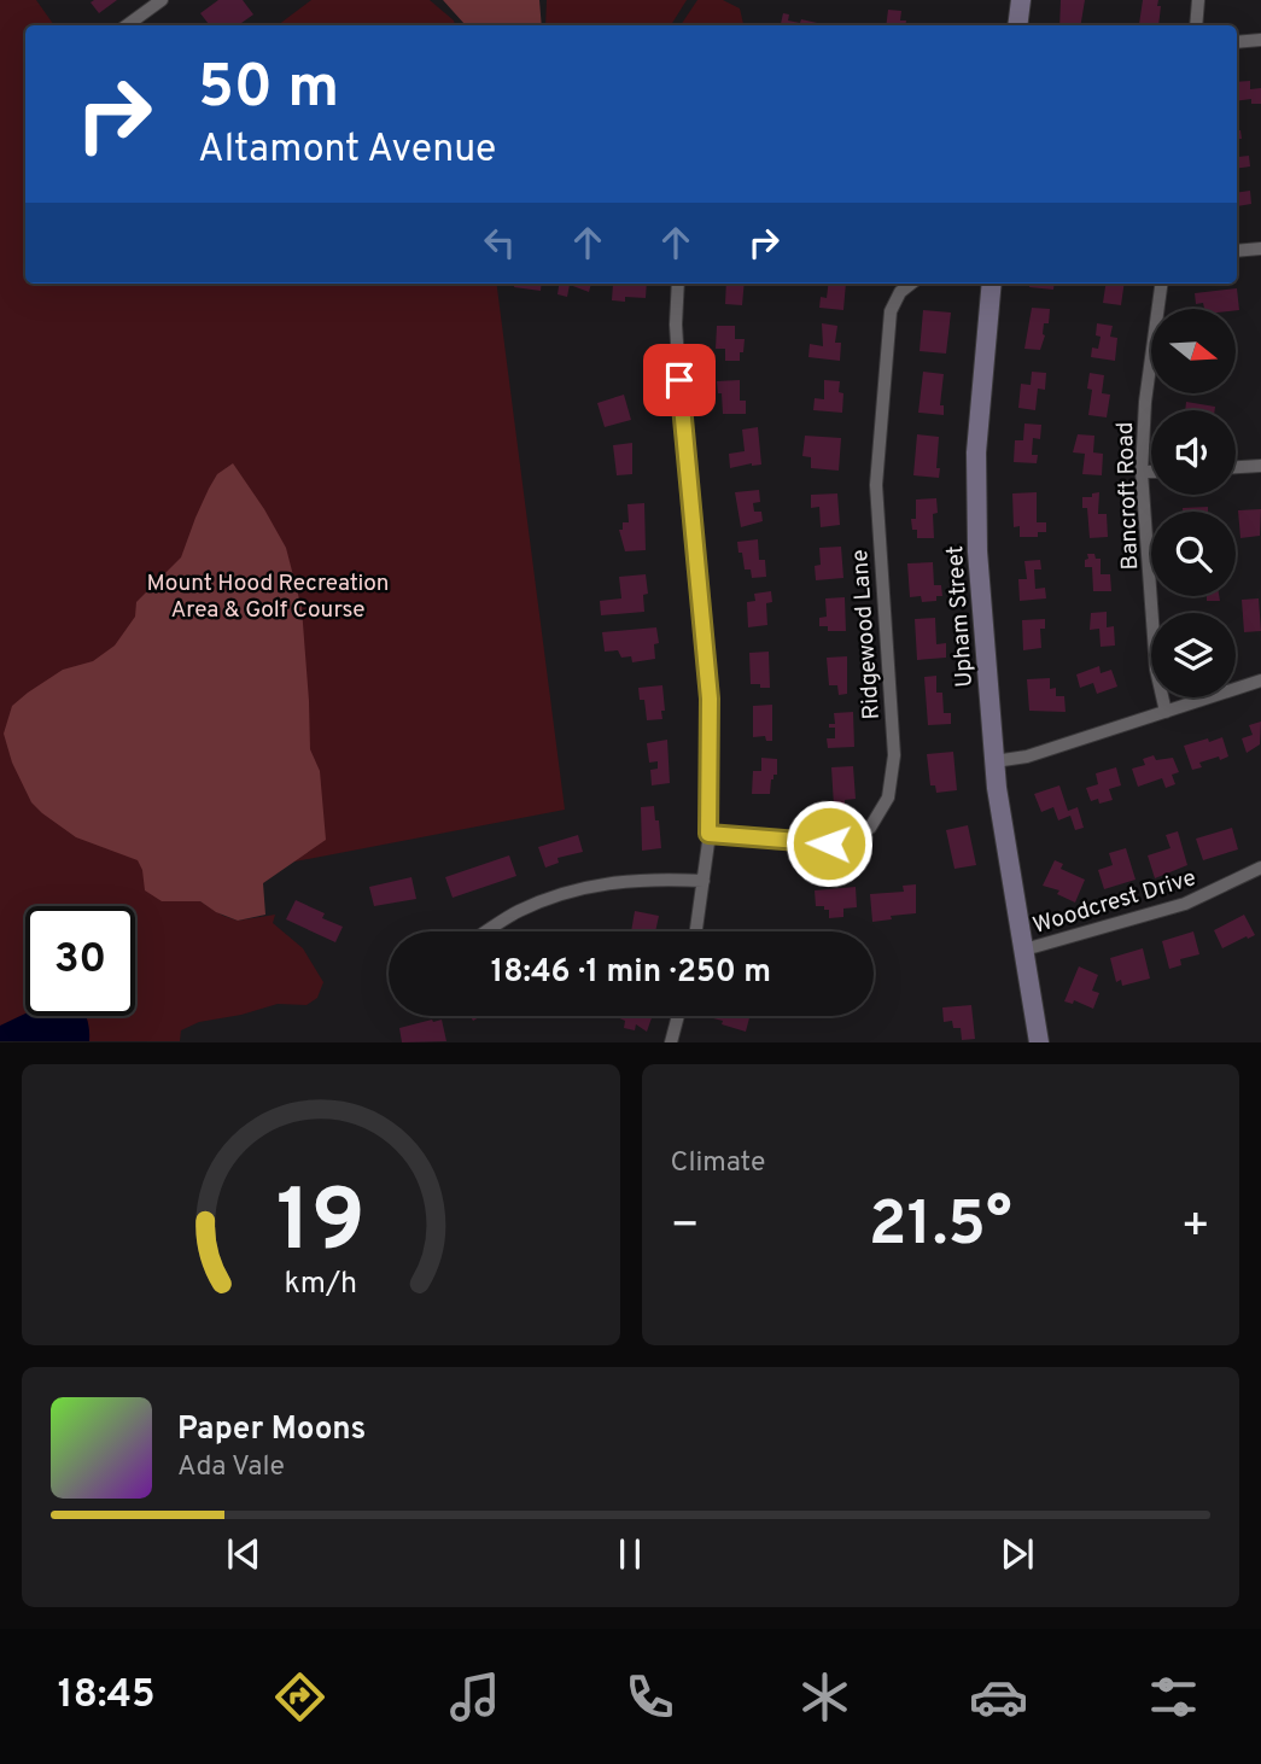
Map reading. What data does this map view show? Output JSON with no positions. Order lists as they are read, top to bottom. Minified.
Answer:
{"streets":{"main road":["Upham Street"],"street":["Bancroft Road","Ridgewood Lane","Woodcrest Drive"]},"crossings":[["Upham Street","Woodcrest Drive"]],"parks":["Mount Hood Recreation Area & Golf Course"],"north":"right","page":{"turn":["50 m","Altamont Avenue"],"limit":"30","trip":"18:46 · 1 min · 250 m","tile":"Climate","heat":["−","21.5°","+"],"song":["Paper Moons","Ada Vale"],"tabs":"18:45","gauge":["19","km/h"]}}
